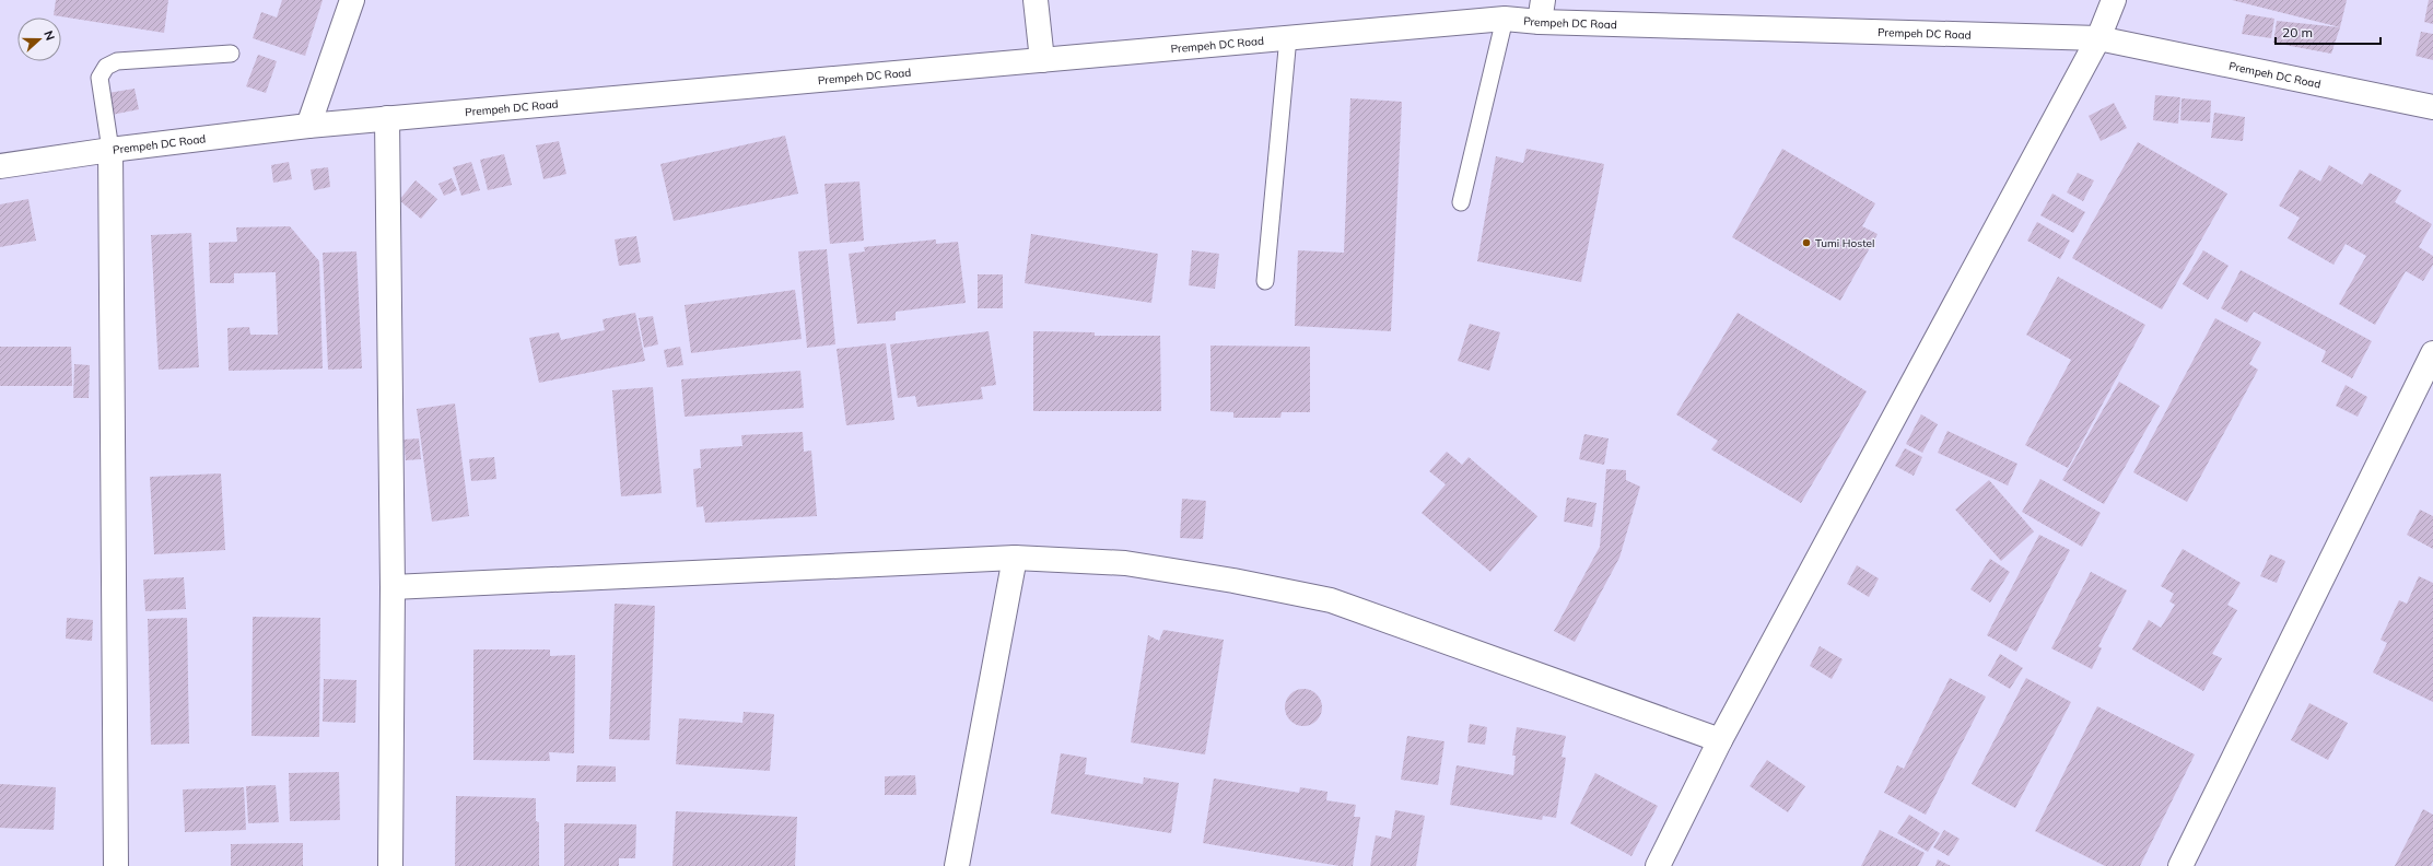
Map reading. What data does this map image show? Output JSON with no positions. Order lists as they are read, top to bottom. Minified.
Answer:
{"streets":{"street":["Prempeh DC Road"]},"places":["Tumi Hostel"],"scale_bar":"20 m","north":"right"}
